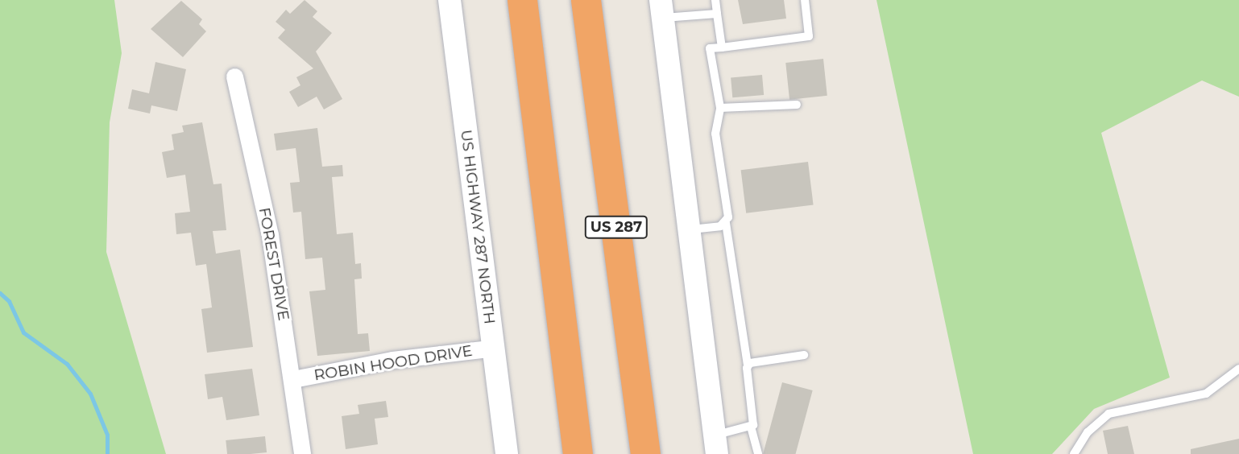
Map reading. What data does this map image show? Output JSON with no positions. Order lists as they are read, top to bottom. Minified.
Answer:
{"streets":{"highway":["US 287"],"main road":["US HIGHWAY 287 NORTH"],"street":["FOREST DRIVE","ROBIN HOOD DRIVE"]},"crossings":[["US HIGHWAY 287 NORTH","ROBIN HOOD DRIVE"],["FOREST DRIVE","ROBIN HOOD DRIVE"]]}
